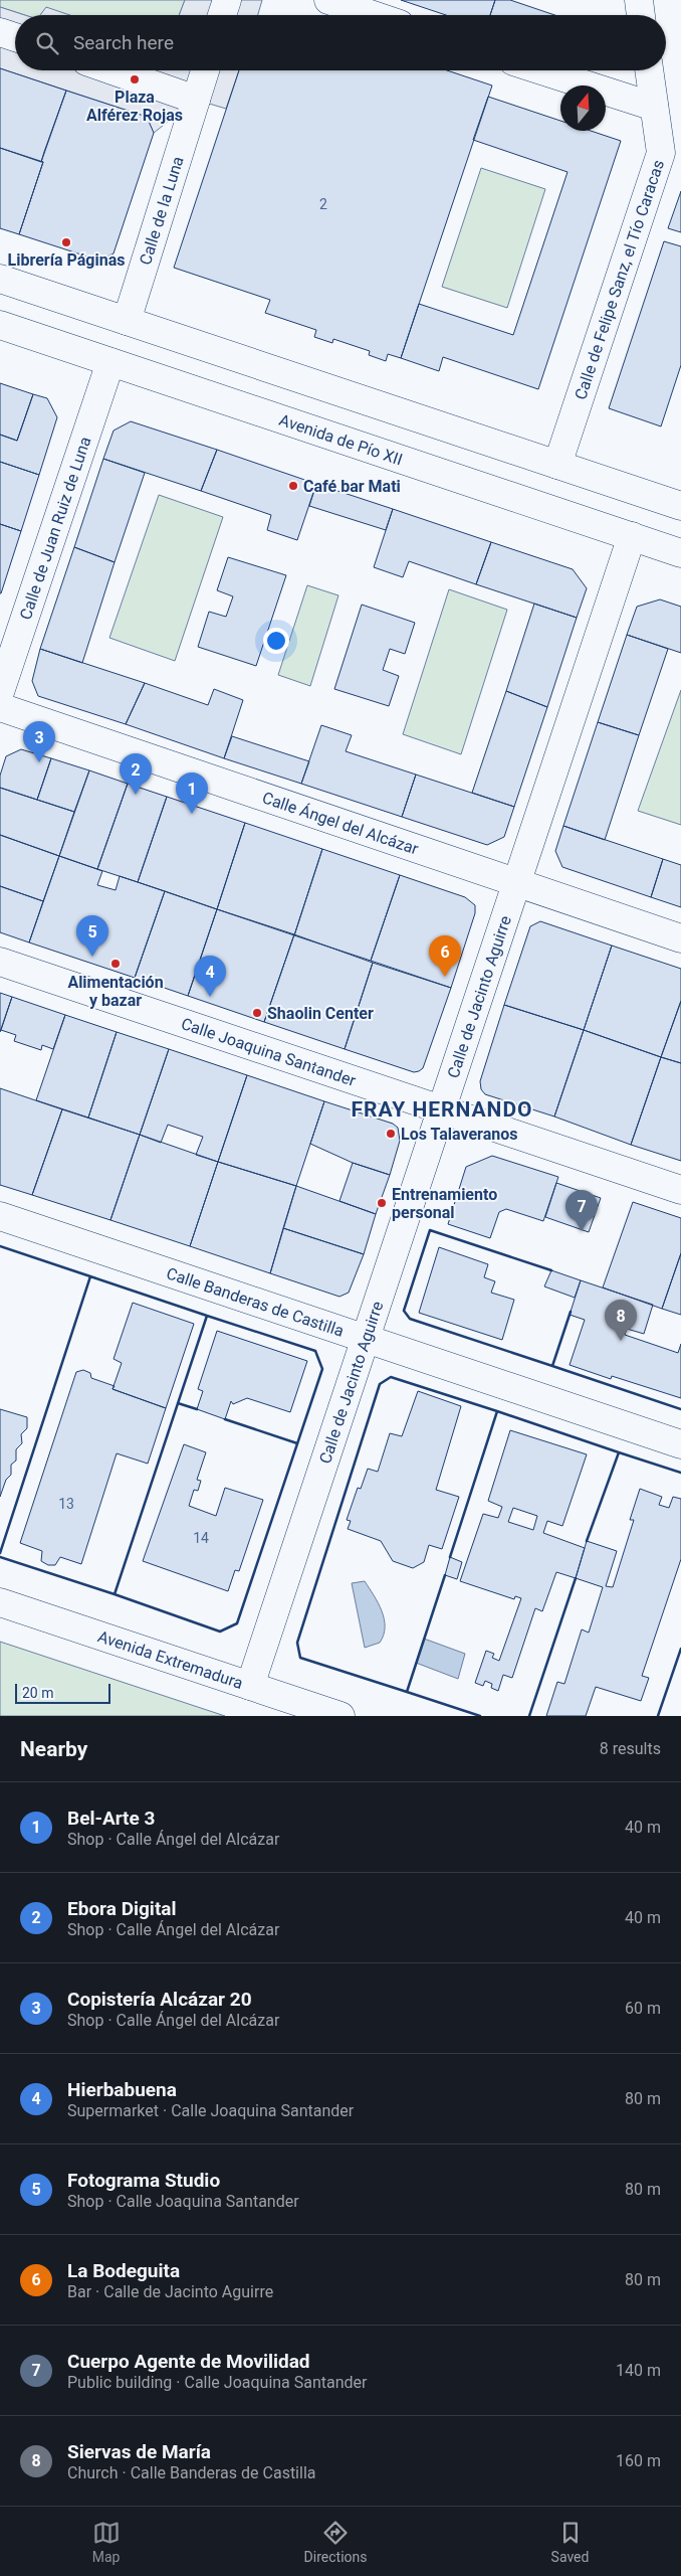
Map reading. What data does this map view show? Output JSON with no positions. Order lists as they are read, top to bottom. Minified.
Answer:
{"streets":{"street":["Calle de la Luna","Calle de Felipe Sanz, el Tío Caracas","Avenida de Pío XII","Calle de Juan Ruiz de Luna","Calle Ángel del Alcázar","Calle de Jacinto Aguirre","Calle Joaquina Santander","Calle Banderas de Castilla","Avenida Extremadura"]},"crossings":[["Avenida de Pío XII","Calle de Juan Ruiz de Luna"],["Avenida de Pío XII","Calle de Jacinto Aguirre"],["Calle Ángel del Alcázar","Calle de Jacinto Aguirre"],["Calle de Jacinto Aguirre","Calle Joaquina Santander"],["Calle de Jacinto Aguirre","Calle Banderas de Castilla"],["Calle de Jacinto Aguirre","Avenida Extremadura"]],"districts":["FRAY HERNANDO"],"places":["Plaza Alférez Rojas","Librería Páginas","Café bar Mati","Alimentación y bazar","Shaolin Center","Los Talaveranos","Entrenamiento personal"],"house_numbers":["2","13","14"],"scale_bar":"20 m","north":"top","page":{"search":"Search here","pins":["3","2","1","5","6","4","7","8"],"scale":"20 m","heading":["Nearby","8 results"],"list":[{"mark":"1","name":"Bel-Arte 3","note":"Shop · Calle Ángel del Alcázar","value":"40 m"},{"mark":"2","name":"Ebora Digital","note":"Shop · Calle Ángel del Alcázar","value":"40 m"},{"mark":"3","name":"Copistería Alcázar 20","note":"Shop · Calle Ángel del Alcázar","value":"60 m"},{"mark":"4","name":"Hierbabuena","note":"Supermarket · Calle Joaquina Santander","value":"80 m"},{"mark":"5","name":"Fotograma Studio","note":"Shop · Calle Joaquina Santander","value":"80 m"},{"mark":"6","name":"La Bodeguita","note":"Bar · Calle de Jacinto Aguirre","value":"80 m"},{"mark":"7","name":"Cuerpo Agente de Movilidad","note":"Public building · Calle Joaquina Santander","value":"140 m"},{"mark":"8","name":"Siervas de María","note":"Church · Calle Banderas de Castilla","value":"160 m"}],"nav":["Map","Directions","Saved"]}}
